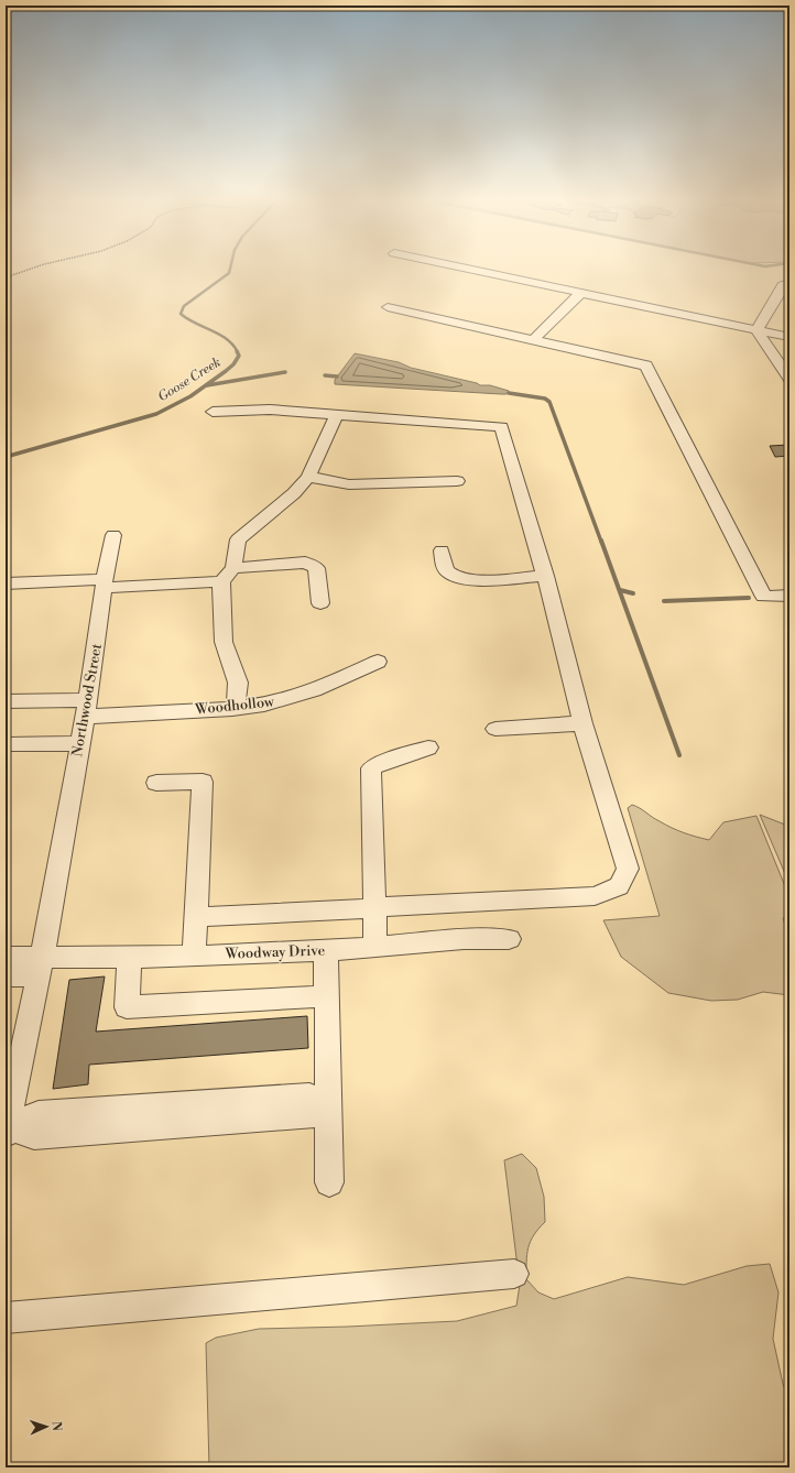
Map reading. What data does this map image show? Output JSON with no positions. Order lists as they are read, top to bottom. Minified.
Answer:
{"streets":{"street":["Northwood Street","Woodhollow","Woodway Drive"]},"crossings":[["Northwood Street","Woodhollow"],["Northwood Street","Woodway Drive"]],"water":["Goose Creek"],"north":"right"}
